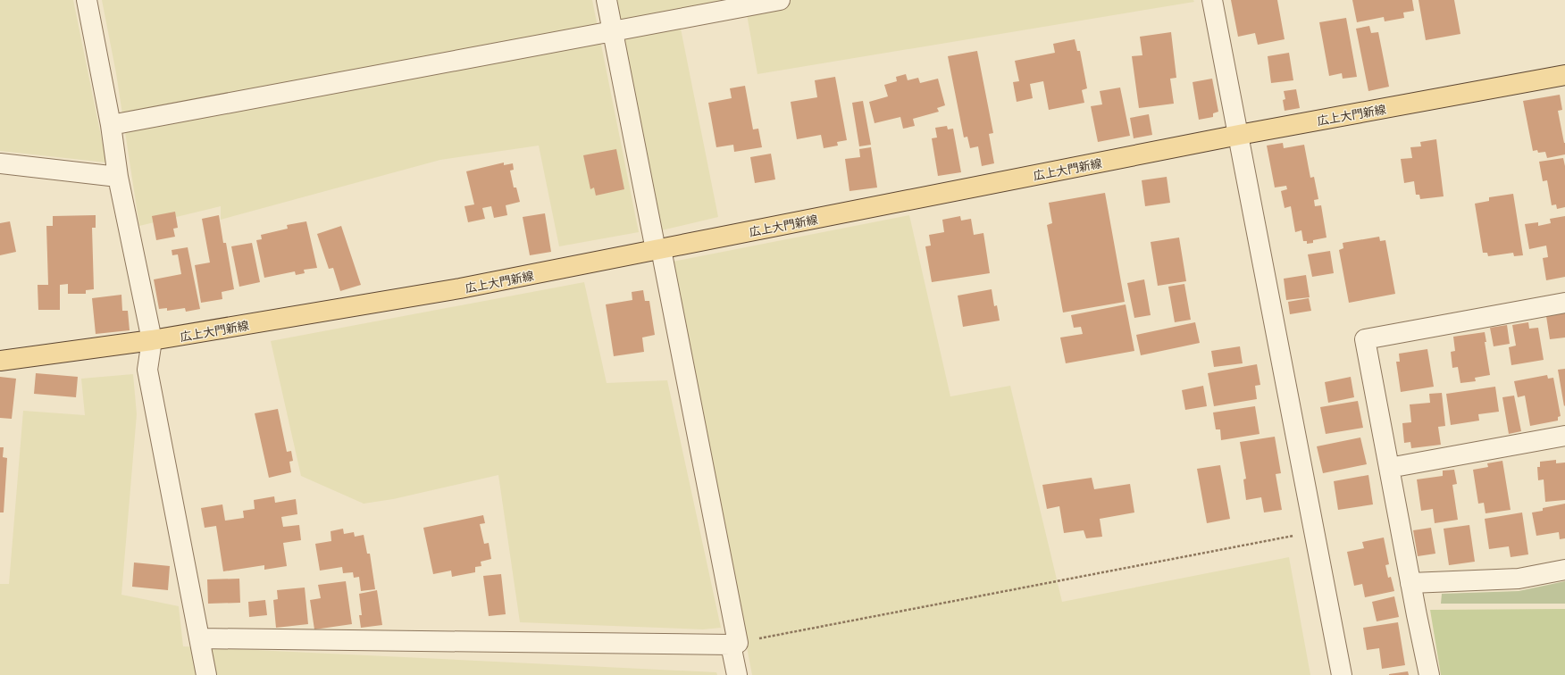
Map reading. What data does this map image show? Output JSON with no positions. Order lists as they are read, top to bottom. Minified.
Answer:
{"streets":{"main road":["広上大門新線"]}}
